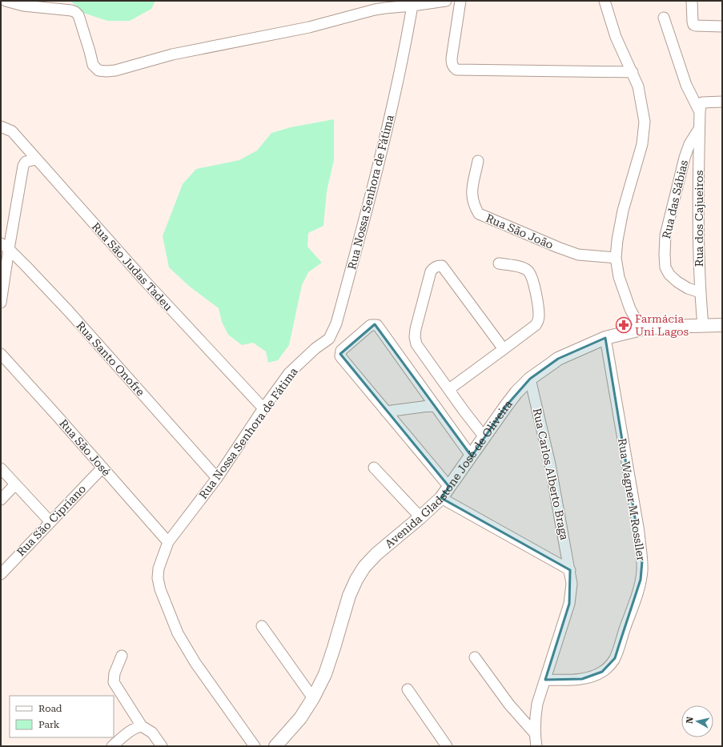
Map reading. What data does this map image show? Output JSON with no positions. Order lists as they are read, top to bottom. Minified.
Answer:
{"streets":{"main road":["Avenida Gladstone José de Oliveira"],"street":["Rua Nossa Senhora de Fátima","Rua das Sábias","Rua dos Cajueiros","Rua São João","Rua São Judas Tadeu","Rua Santo Onofre","Rua São José","Rua Carlos Alberto Braga","Rua Wagner M Rossller","Rua São Cipriano"]},"crossings":[["Rua Nossa Senhora de Fátima","Rua São Judas Tadeu"],["Rua Nossa Senhora de Fátima","Rua Santo Onofre"],["Rua Nossa Senhora de Fátima","Rua São José"],["Rua das Sábias","Rua dos Cajueiros"],["Rua dos Cajueiros","Avenida Gladstone José de Oliveira"],["Rua São José","Rua São Cipriano"],["Avenida Gladstone José de Oliveira","Rua Carlos Alberto Braga"],["Avenida Gladstone José de Oliveira","Rua Wagner M Rossller"],["Rua Carlos Alberto Braga","Rua Wagner M Rossller"]],"places":{"pharmacy":["Farmácia Uni Lagos"]},"legend":["Road","Park"],"north":"left"}
